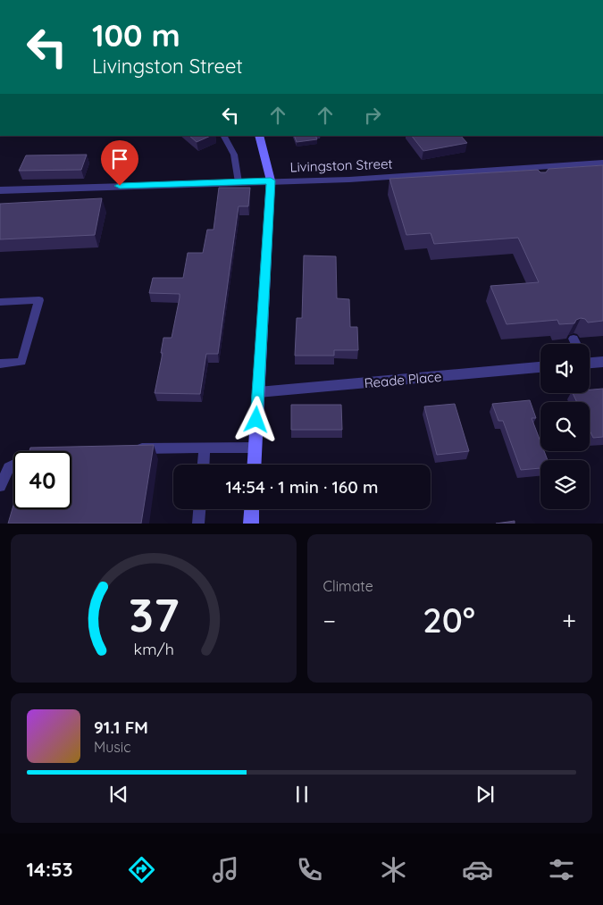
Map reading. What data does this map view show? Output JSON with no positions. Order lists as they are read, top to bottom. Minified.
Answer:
{"streets":{"street":["Livingston Street","Reade Place"]},"page":{"turn":["100 m","Livingston Street"],"limit":"40","trip":"14:54 · 1 min · 160 m","tile":"Climate","heat":["−","20°","+"],"song":["91.1 FM","Music"],"tabs":"14:53","gauge":["37","km/h"]}}
